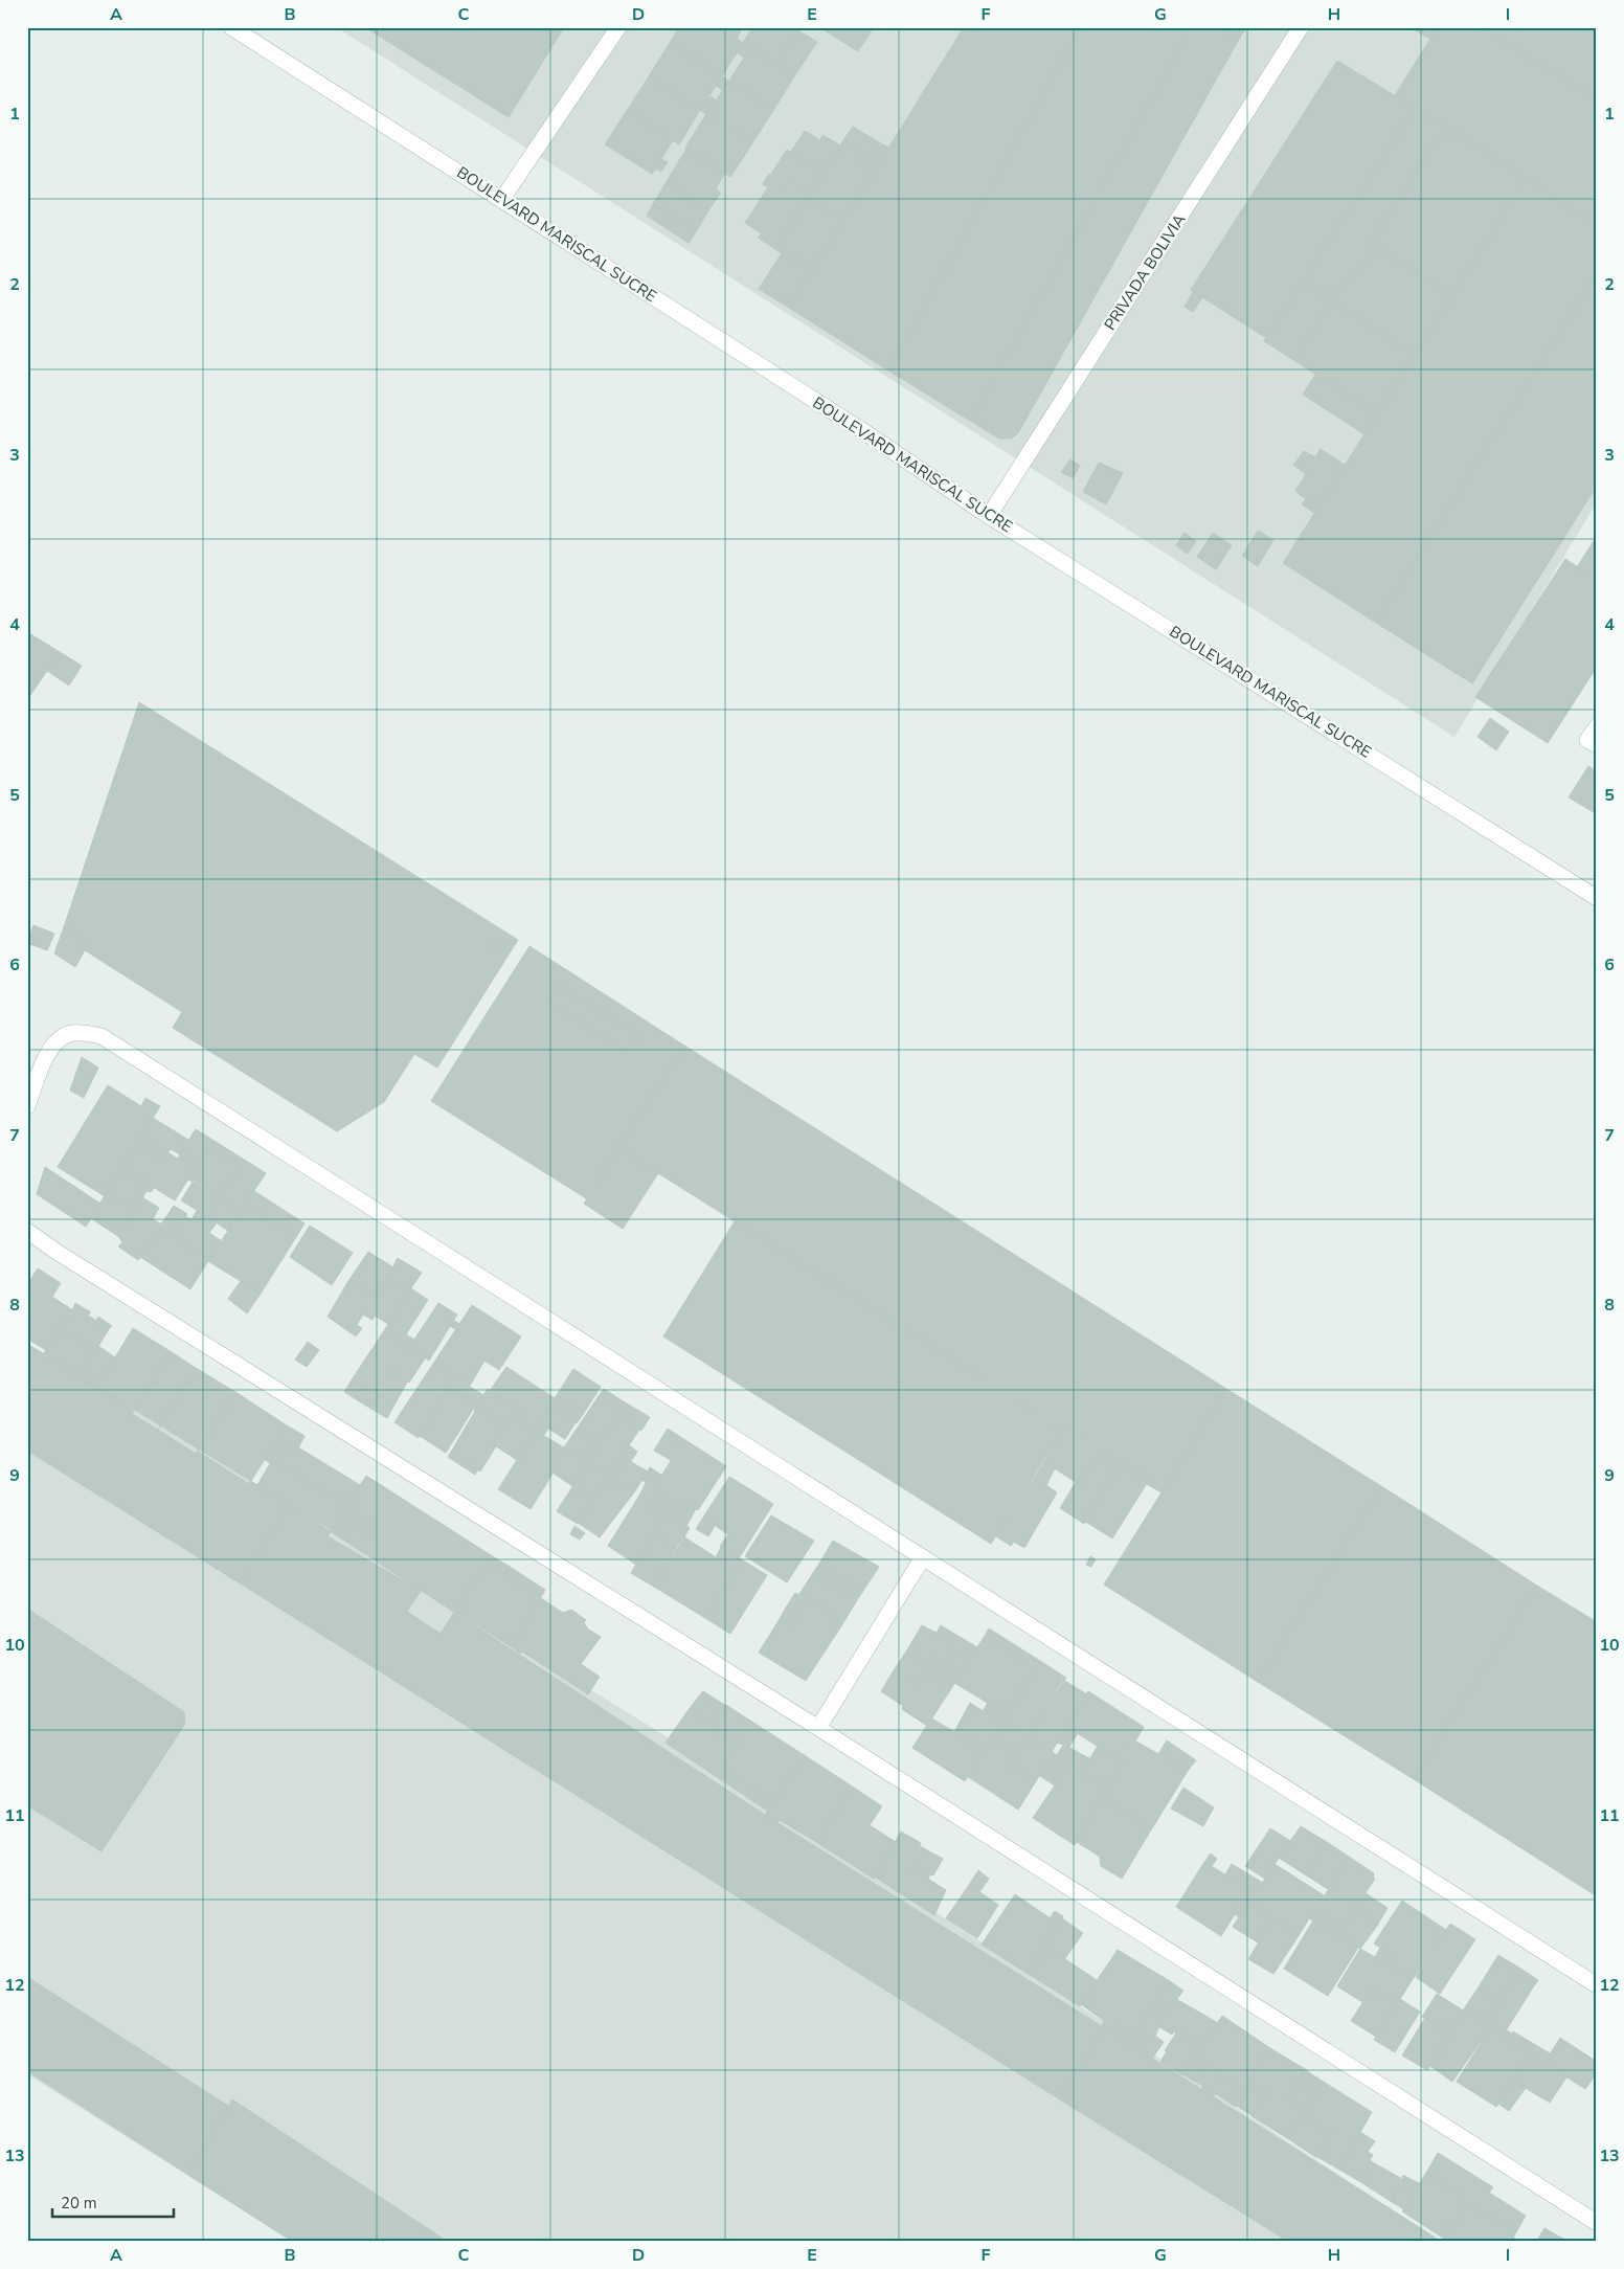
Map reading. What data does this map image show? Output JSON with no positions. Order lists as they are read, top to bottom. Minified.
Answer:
{"streets":{"street":["BOULEVARD MARISCAL SUCRE","PRIVADA BOLIVIA"]},"crossings":[["BOULEVARD MARISCAL SUCRE","PRIVADA BOLIVIA"]],"scale_bar":"20 m","grid":{"columns":["A","B","C","D","E","F","G","H","I"],"rows":["1","2","3","4","5","6","7","8","9","10","11","12","13"]}}
